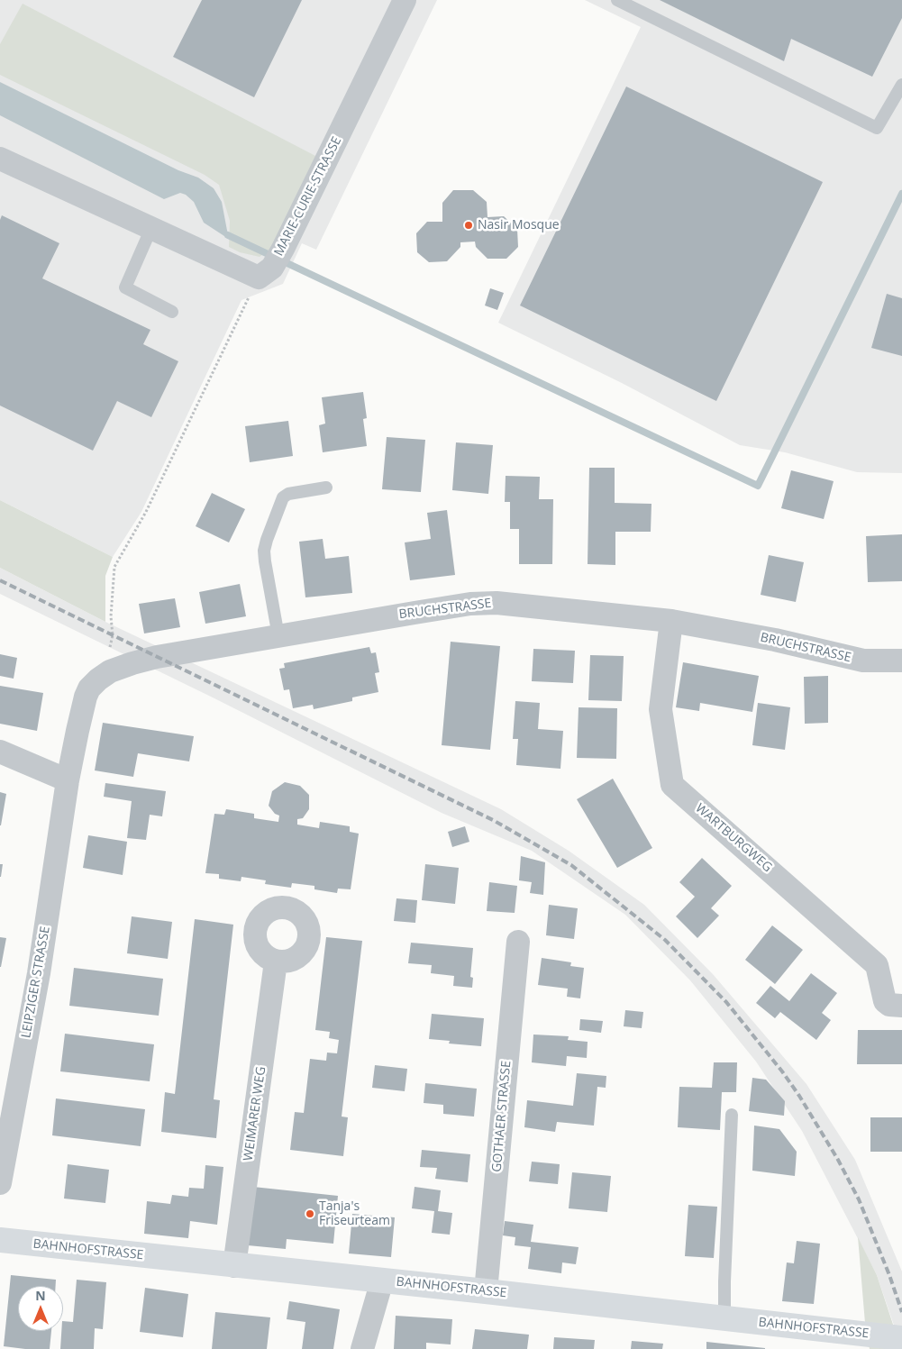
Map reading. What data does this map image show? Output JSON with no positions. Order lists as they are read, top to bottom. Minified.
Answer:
{"streets":{"street":["MARIE-CURIE-STRASSE","BRUCHSTRASSE","WARTBURGWEG","LEIPZIGER STRASSE","WEIMARER WEG","GOTHAER STRASSE","BAHNHOFSTRASSE"]},"crossings":[["BRUCHSTRASSE","WARTBURGWEG"],["BRUCHSTRASSE","LEIPZIGER STRASSE"],["WEIMARER WEG","BAHNHOFSTRASSE"],["GOTHAER STRASSE","BAHNHOFSTRASSE"]],"places":["Nasir Mosque","Tanja's Friseurteam"],"north":"top"}
